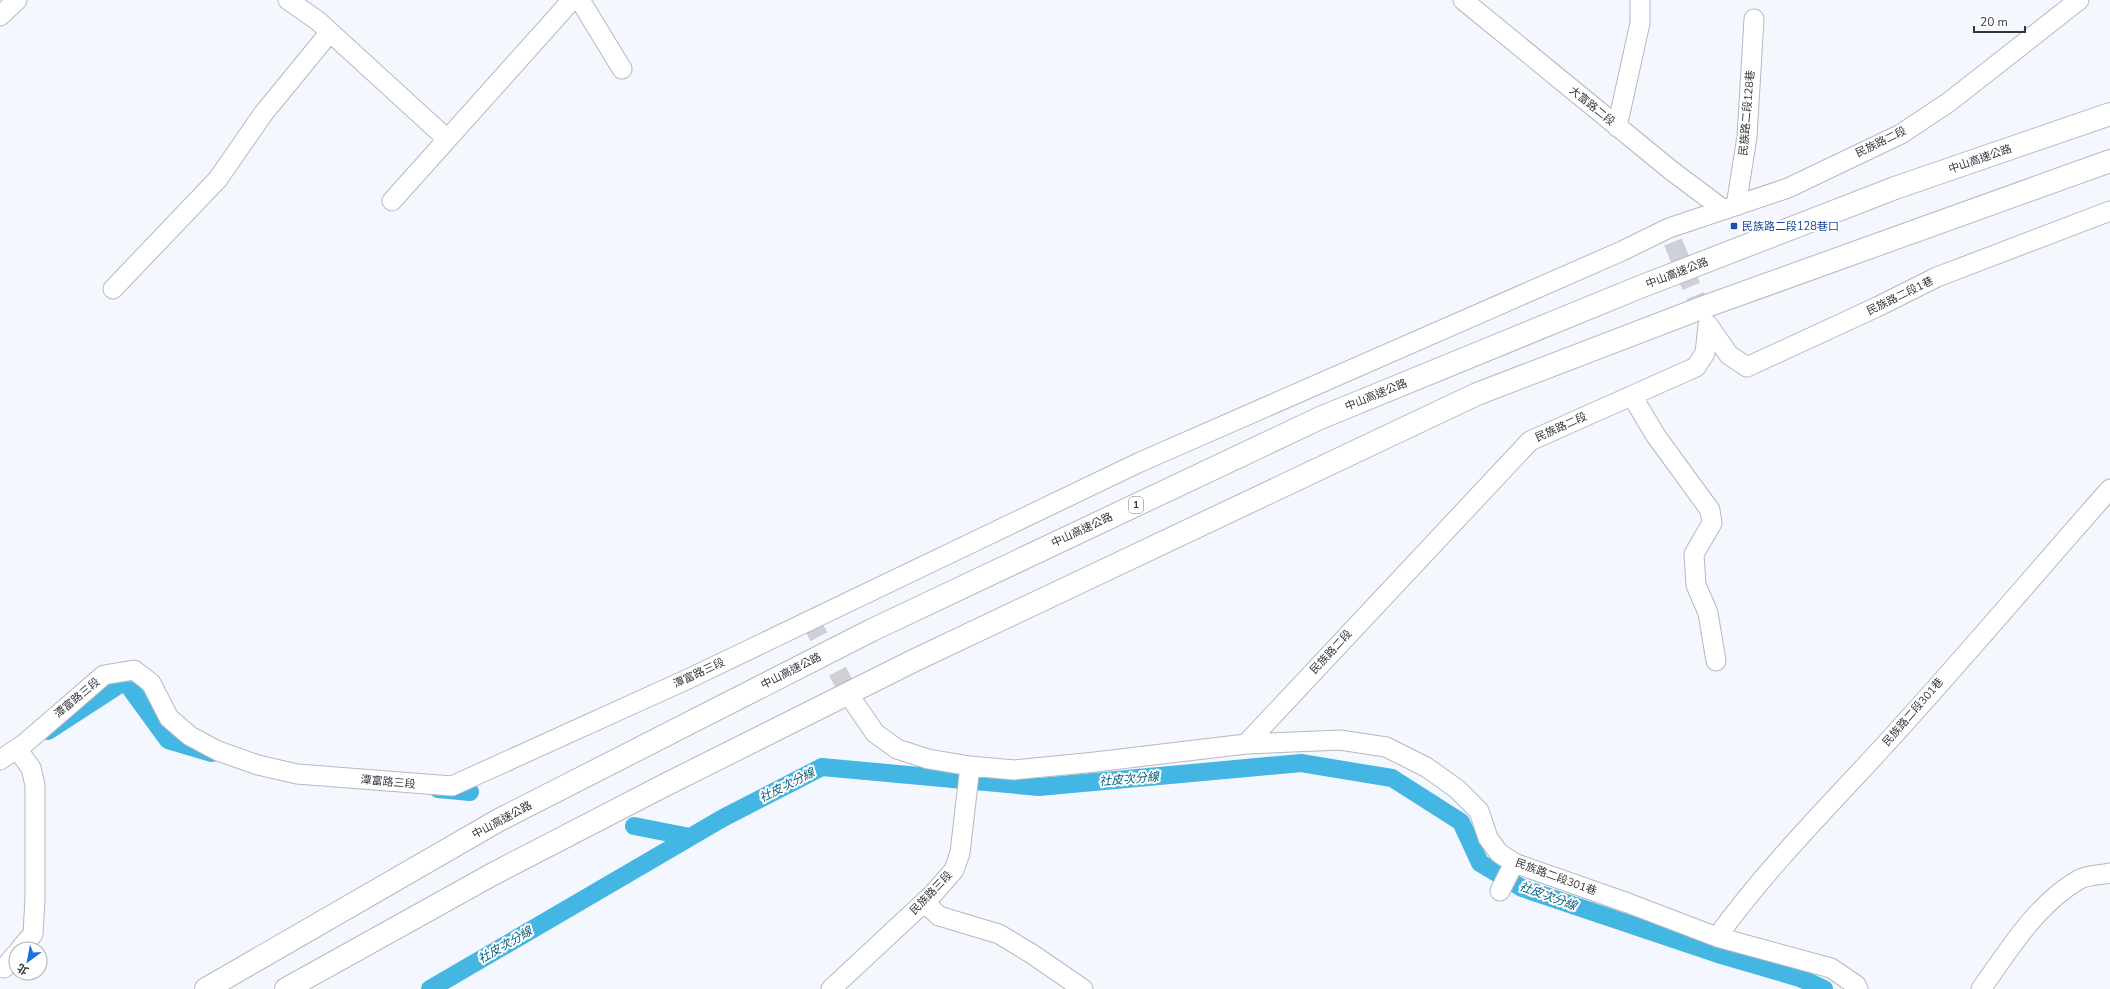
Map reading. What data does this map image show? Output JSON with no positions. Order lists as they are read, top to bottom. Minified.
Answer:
{"streets":{"highway":["中山高速公路","1"],"street":["大富路二段","民族路二段128巷","民族路二段","民族路二段1巷","潭富路三段","民族路二段301巷","民族路三段"]},"crossings":[["大富路二段","民族路二段128巷"],["大富路二段","民族路二段"],["民族路二段128巷","民族路二段"],["民族路二段","民族路二段1巷"],["民族路二段","潭富路三段"],["民族路二段","民族路二段301巷"]],"water":["社皮次分線"],"places":{"transit":["民族路二段128巷口"]},"scale_bar":"20 m","north":"bottom left"}
